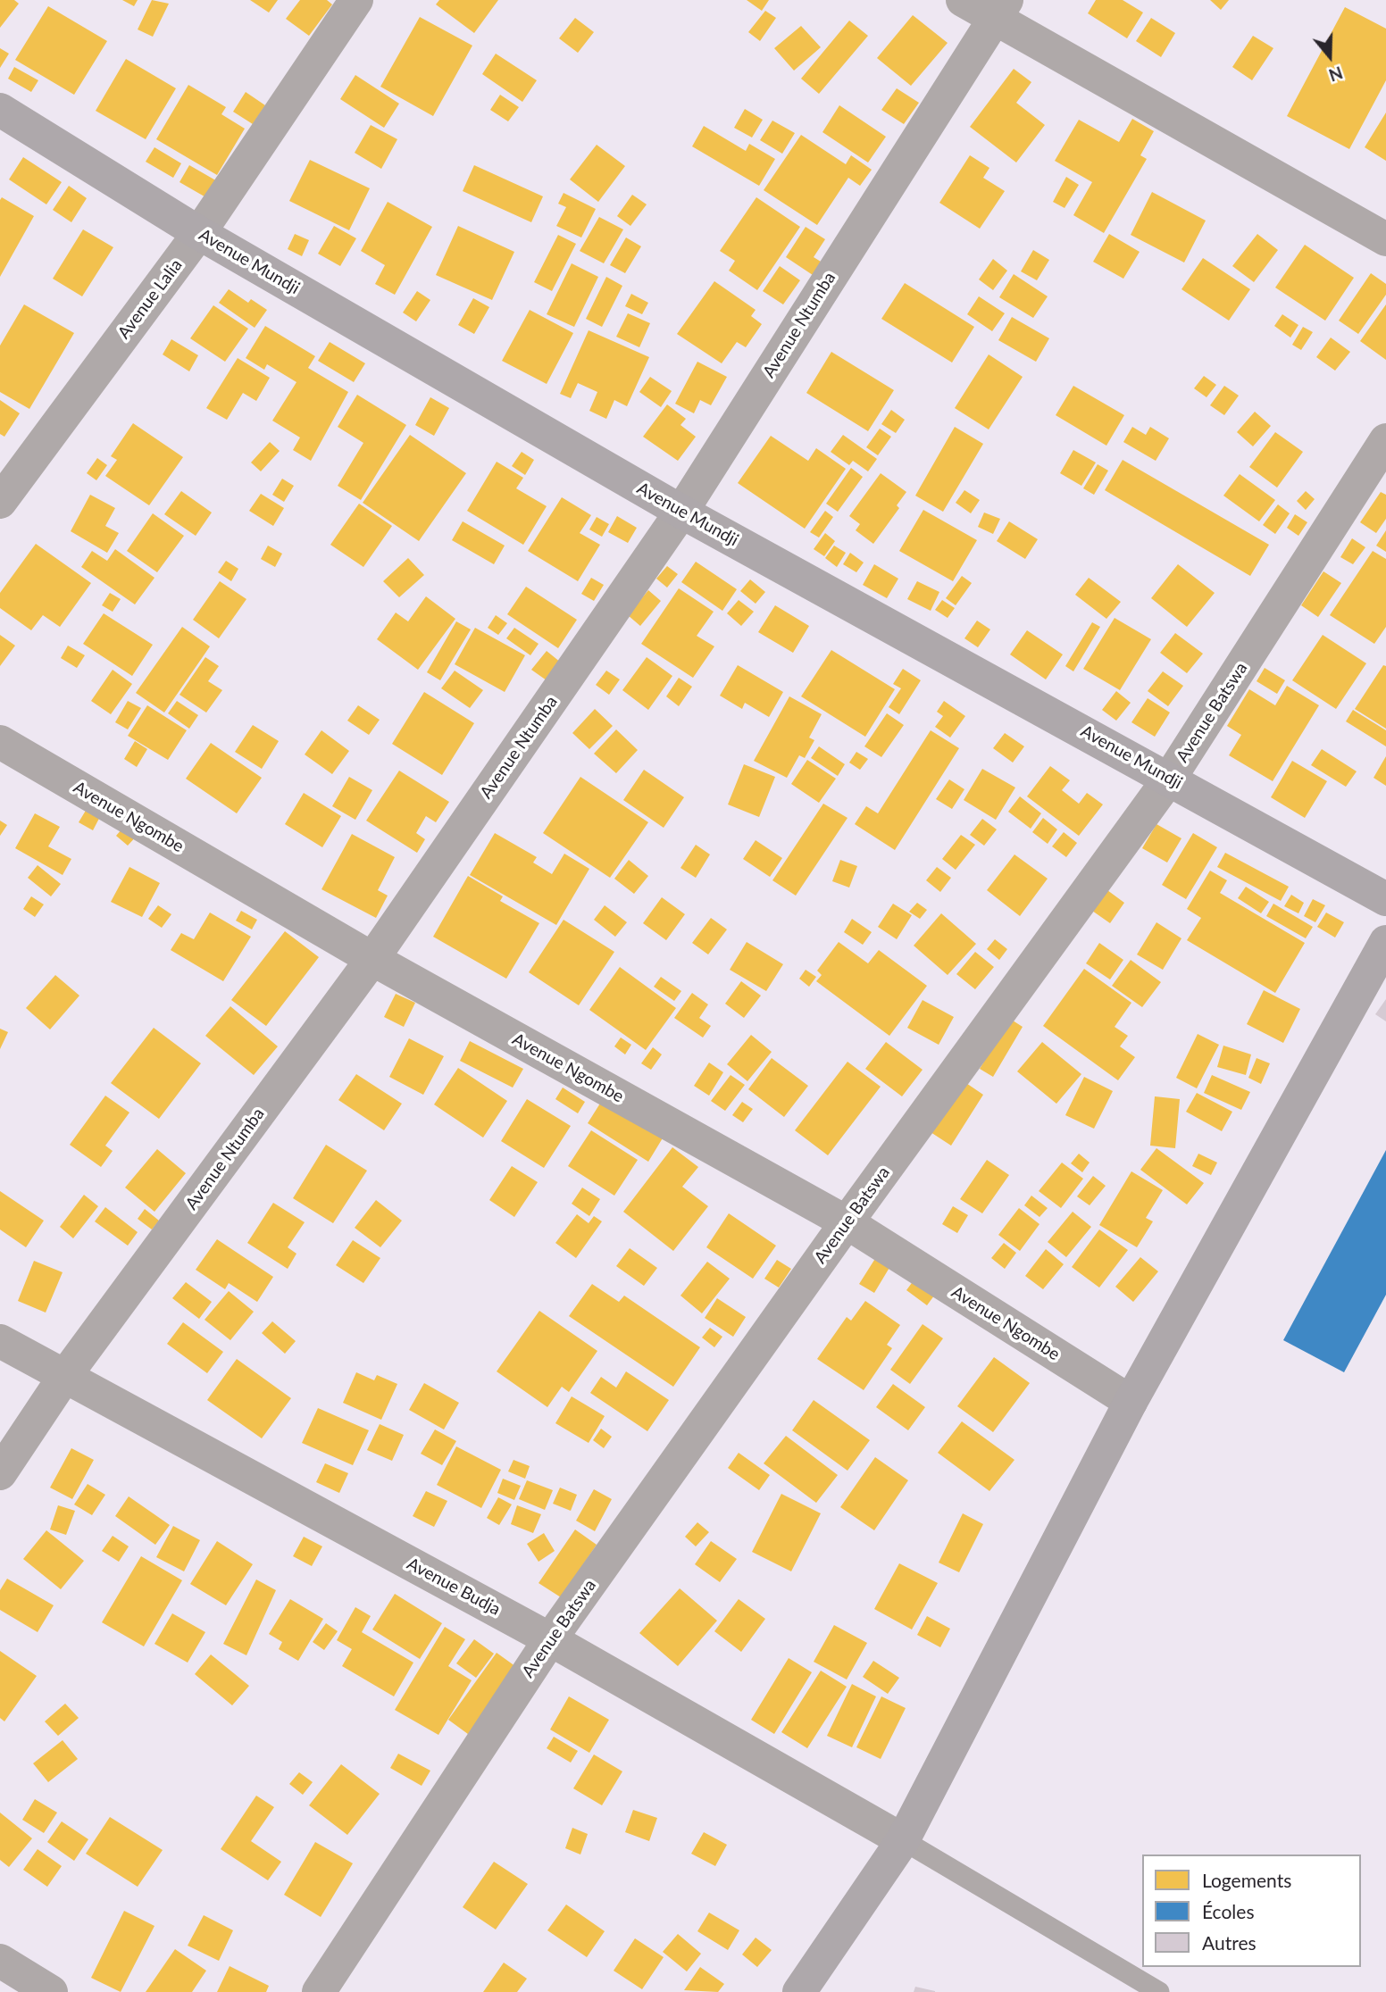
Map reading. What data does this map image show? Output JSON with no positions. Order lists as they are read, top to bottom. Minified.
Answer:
{"streets":{"street":["Avenue Mundji","Avenue Lalia","Avenue Ntumba","Avenue Batswa","Avenue Ngombe","Avenue Budja"]},"crossings":[["Avenue Mundji","Avenue Lalia"],["Avenue Mundji","Avenue Ntumba"],["Avenue Mundji","Avenue Batswa"],["Avenue Ntumba","Avenue Ngombe"],["Avenue Ntumba","Avenue Budja"],["Avenue Batswa","Avenue Ngombe"],["Avenue Batswa","Avenue Budja"]],"legend":["Logements","Écoles","Autres"],"north":"bottom"}
